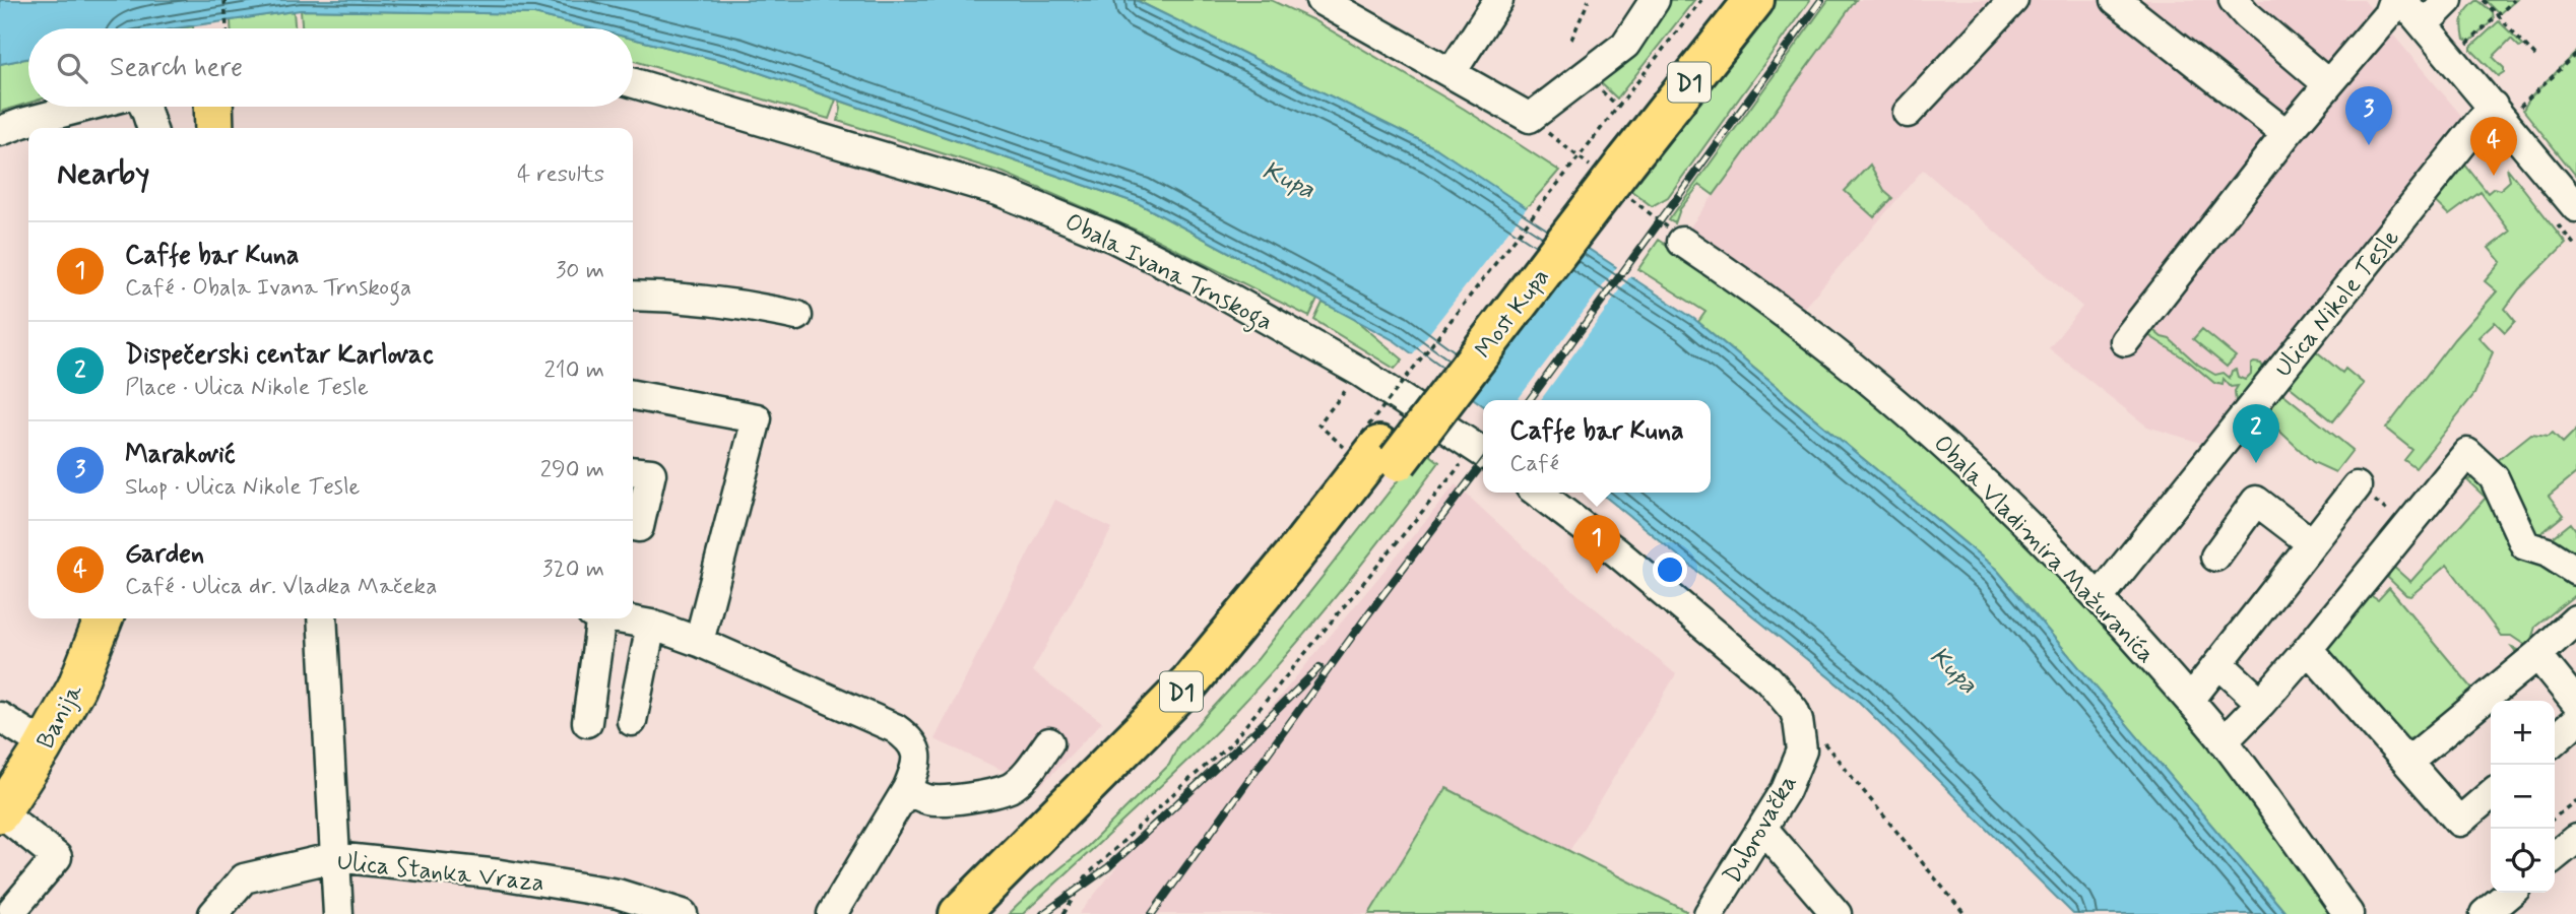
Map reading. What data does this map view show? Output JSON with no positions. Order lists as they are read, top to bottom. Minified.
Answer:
{"streets":{"highway":["D1","Most Kupa"],"main road":["Banija"],"street":["Obala Ivana Trnskoga","Ulica Nikole Tesle","Obala Vladimira Mažuranića","Dubrovačka","Ulica Stanka Vraza"]},"crossings":[["D1","Most Kupa"],["Ulica Nikole Tesle","Obala Vladimira Mažuranića"]],"water":["Kupa"],"page":{"search":"Search here","pins":["3","4","2","1"],"heading":["Nearby","4 results"],"list":[{"mark":"1","name":"Caffe bar Kuna","note":"Café · Obala Ivana Trnskoga","value":"30 m"},{"mark":"2","name":"Dispečerski centar Karlovac","note":"Place · Ulica Nikole Tesle","value":"210 m"},{"mark":"3","name":"Maraković","note":"Shop · Ulica Nikole Tesle","value":"290 m"},{"mark":"4","name":"Garden","note":"Café · Ulica dr. Vladka Mačeka","value":"320 m"}],"popup":["Caffe bar Kuna","Café"],"map_buttons":["+","−"]}}
